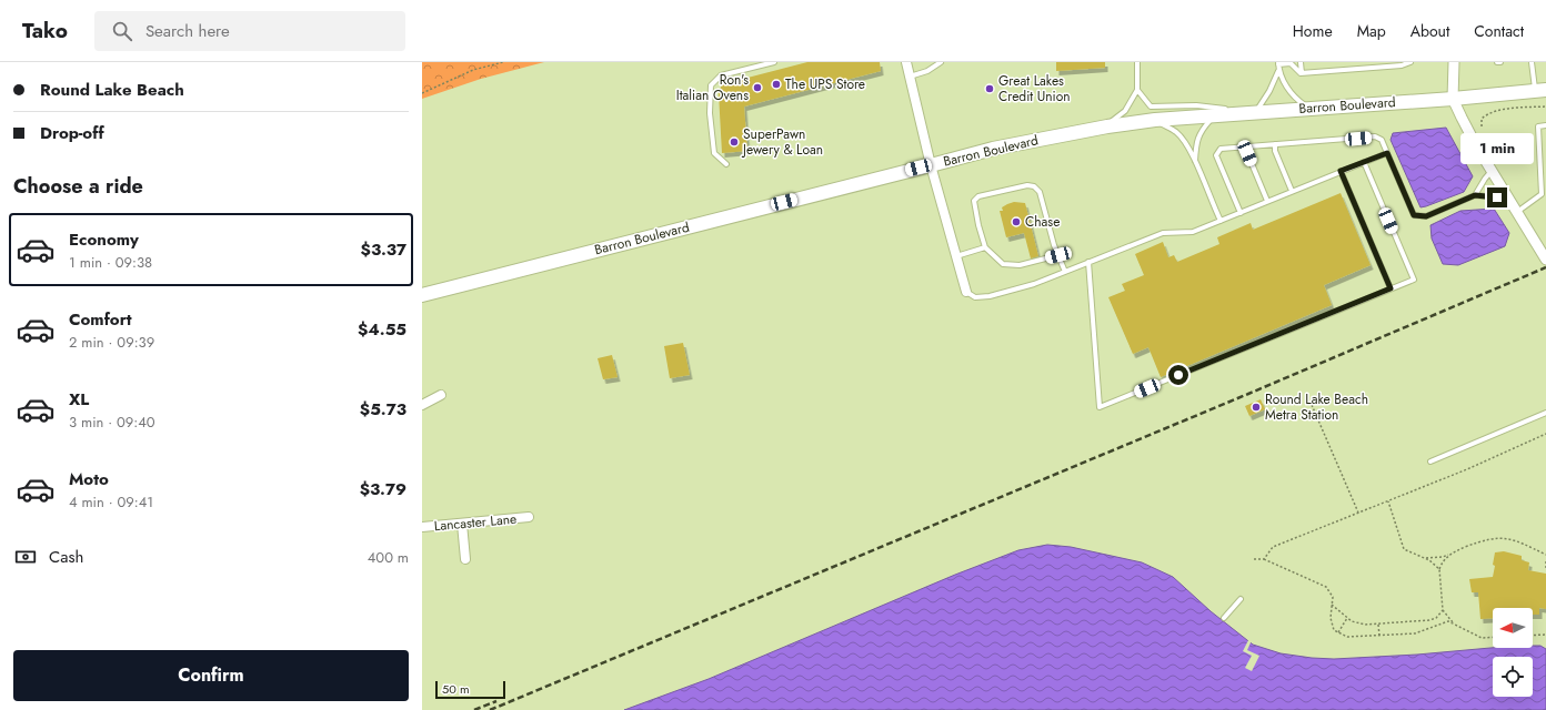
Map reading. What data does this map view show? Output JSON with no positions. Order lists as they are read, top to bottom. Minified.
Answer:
{"streets":{"main road":["Barron Boulevard"],"street":["Lancaster Lane"]},"places":["The UPS Store","Ron's Italian Ovens","Great Lakes Credit Union","SuperPawn Jewery & Loan","Chase","Round Lake Beach Metra Station"],"scale_bar":"50 m","north":"left","page":{"header":"Tako","search":"Search here","nav":["Home","Map","About","Contact"],"banner":["Round Lake Beach","Drop-off"],"bubble":"1 min","heading":"Choose a ride","list":[{"name":"Economy","note":"1 min · 09:38","value":"$3.37"},{"name":"Comfort","note":"2 min · 09:39","value":"$4.55"},{"name":"XL","note":"3 min · 09:40","value":"$5.73"},{"name":"Moto","note":"4 min · 09:41","value":"$3.79"}],"pay":["Cash","400 m"],"buttons":"Confirm","scale":"50 m"}}
